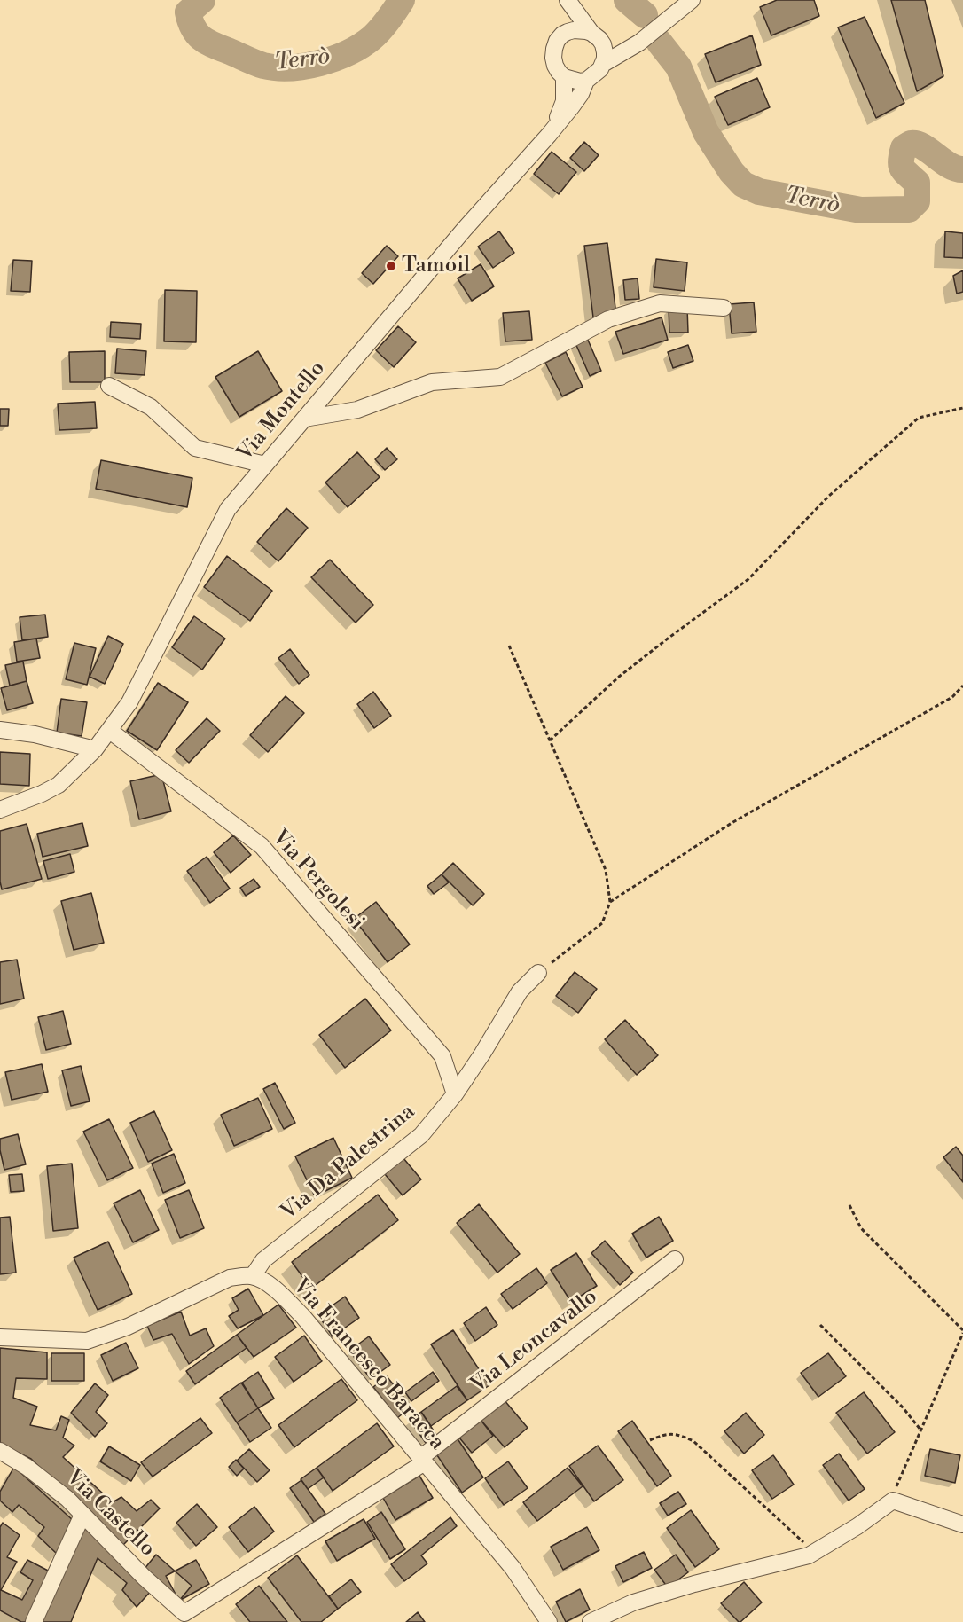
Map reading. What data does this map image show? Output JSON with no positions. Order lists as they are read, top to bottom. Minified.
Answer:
{"streets":{"street":["Via Montello","Via Pergolesi","Via Da Palestrina","Via Leoncavallo","Via Francesco Baracca","Via Castello"]},"crossings":[["Via Montello","Via Pergolesi"],["Via Pergolesi","Via Da Palestrina"],["Via Da Palestrina","Via Francesco Baracca"],["Via Leoncavallo","Via Francesco Baracca"],["Via Leoncavallo","Via Castello"]],"water":["Terrò"],"places":["Tamoil"]}
